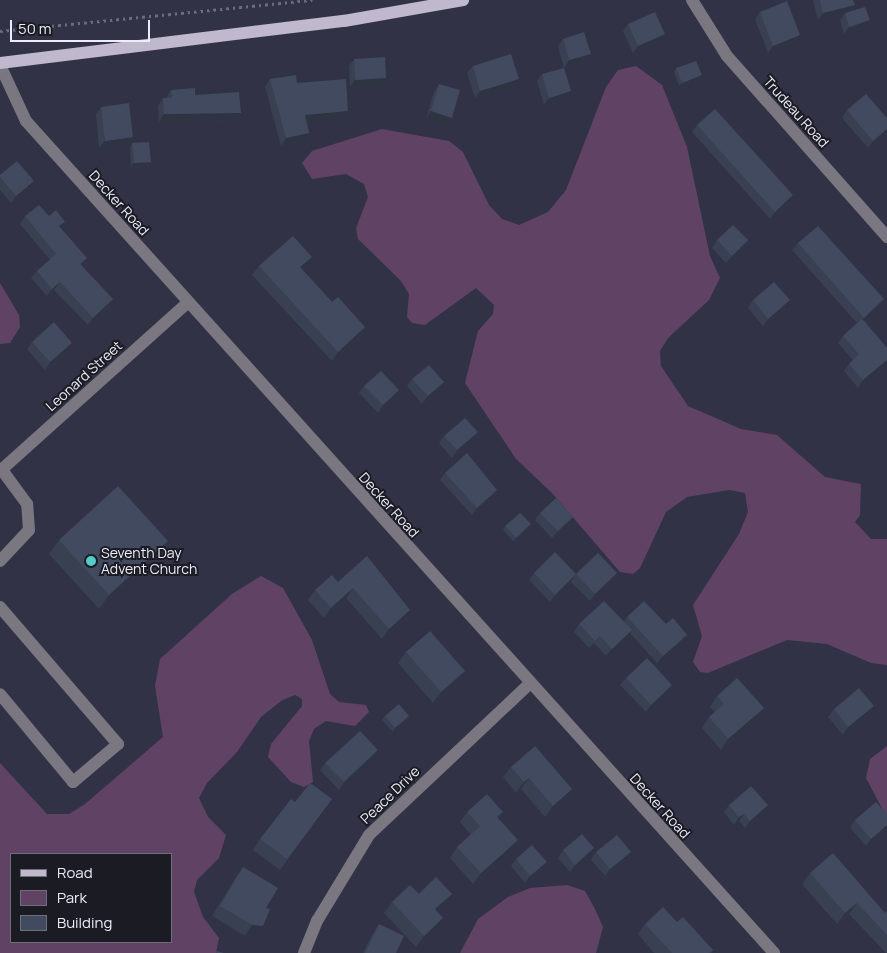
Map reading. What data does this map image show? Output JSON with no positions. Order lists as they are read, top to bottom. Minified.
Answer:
{"streets":{"street":["Trudeau Road","Decker Road","Leonard Street","Peace Drive"]},"crossings":[["Decker Road","Leonard Street"],["Decker Road","Peace Drive"]],"places":["Seventh Day Advent Church"],"legend":["Road","Park","Building"],"scale_bar":"50 m"}
